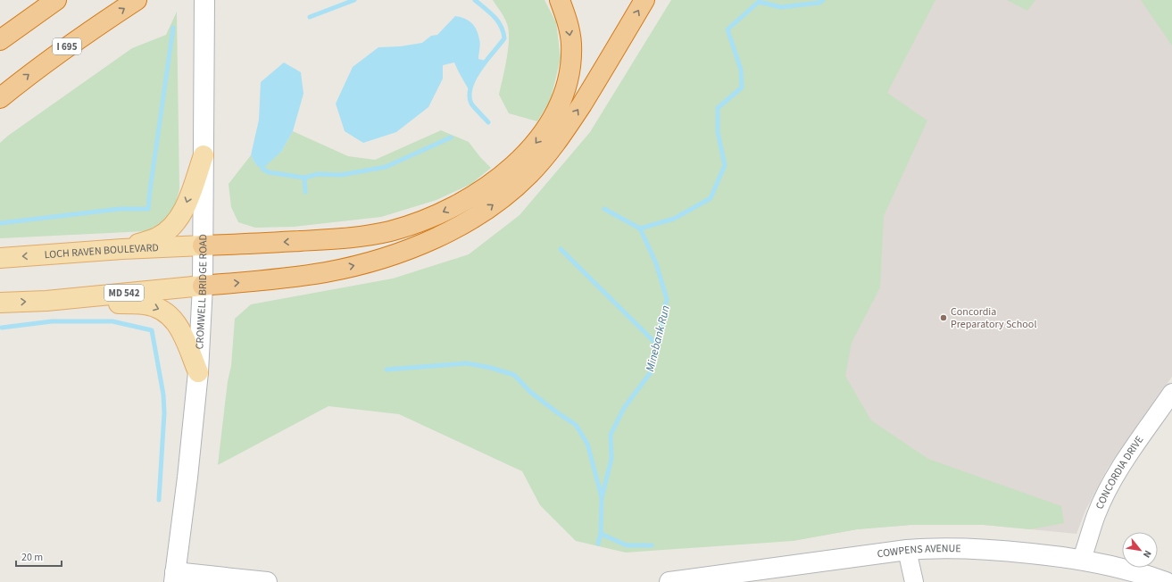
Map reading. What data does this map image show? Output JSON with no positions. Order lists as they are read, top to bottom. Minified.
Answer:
{"streets":{"highway":["I 695"],"main road":["LOCH RAVEN BOULEVARD","MD 542"],"street":["CROMWELL BRIDGE ROAD","CONCORDIA DRIVE","COWPENS AVENUE"]},"crossings":[["LOCH RAVEN BOULEVARD","CROMWELL BRIDGE ROAD"],["CROMWELL BRIDGE ROAD","MD 542"],["CONCORDIA DRIVE","COWPENS AVENUE"]],"water":["Minebank Run"],"places":["Concordia Preparatory School"],"scale_bar":"20 m","north":"bottom right"}
